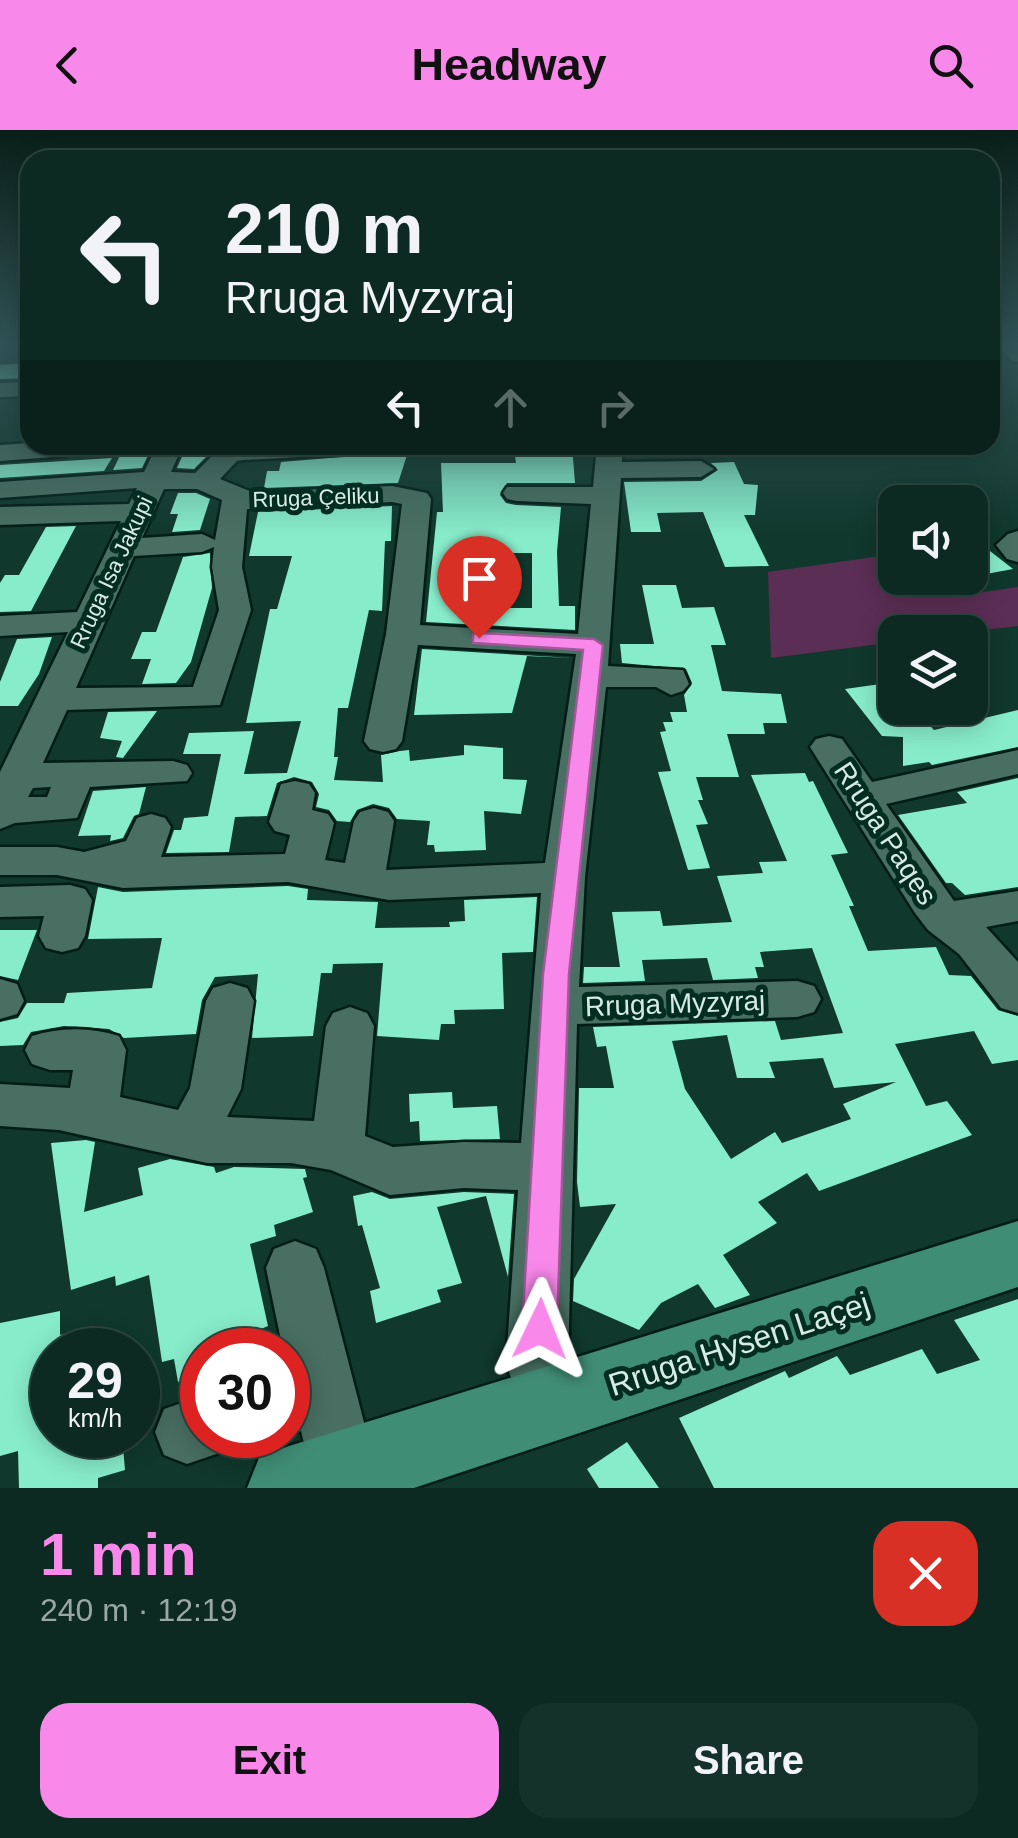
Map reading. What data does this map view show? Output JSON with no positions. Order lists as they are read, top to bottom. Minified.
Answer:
{"streets":{"main road":["Rruga Hysen Laçej"],"street":["Rruga Çeliku","Rruga Isa Jakupi","Rruga Paqes","Rruga Myzyraj"]},"crossings":[["Rruga Çeliku","Rruga Isa Jakupi"],["Rruga Myzyraj","Rruga Hysen Laçej"]],"page":{"header":"Headway","turn":["210 m","Rruga Myzyraj"],"speed":"29 km/h","limit":"30","heading":["1 min","240 m · 12:19"],"buttons":["Exit","Share"]}}
